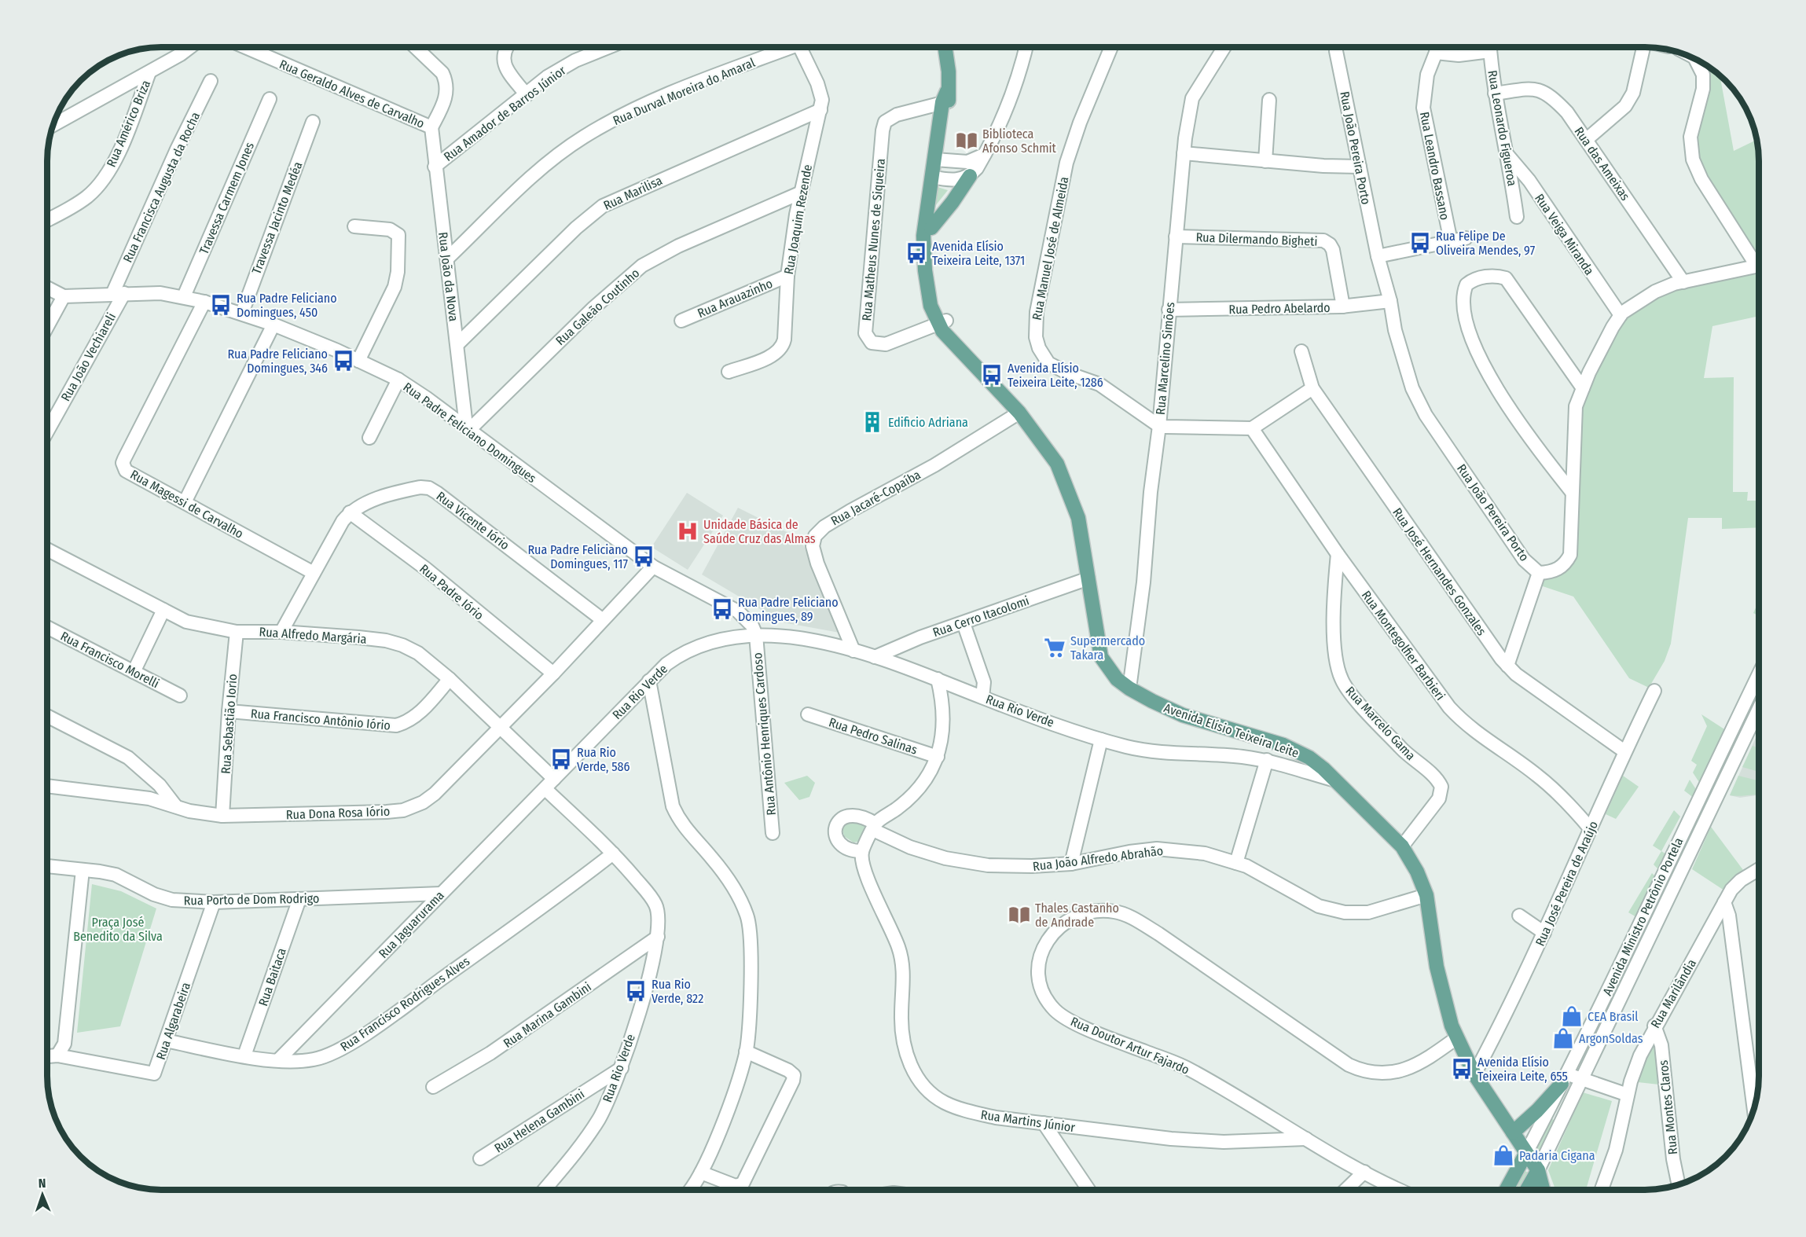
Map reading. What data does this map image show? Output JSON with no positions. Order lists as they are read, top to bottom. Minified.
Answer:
{"streets":{"main road":["Avenida Elísio Teixeira Leite","Avenida Ministro Petrônio Portela"],"street":["Rua Durval Moreira do Amaral","Rua Geraldo Alves de Carvalho","Rua Amador de Barros Júnior","Rua Américo Briza","Rua Leonardo Figueroa","Rua João Pereira Porto","Rua das Ameixas","Rua Leandro Bassano","Rua Francisca Augusta da Rocha","Rua Marilisa","Travessa Carmem Jones","Travessa Jacinto Medéa","Rua Joaquim Rezende","Rua Veiga Miranda","Rua Dilermando Bigheti","Rua Matheus Nunes de Siqueira","Rua Manuel José de Almeida","Rua João da Nova","Rua Arauazinho","Rua Galeão Coutinho","Rua Pedro Abelardo","Rua João Vechiareli","Rua Marcelino Simões","Rua Padre Feliciano Domingues","Rua Jacaré-Copaíba","Rua Magessi de Carvalho","Rua Vicente Iório","Rua José Hernandes Gonzales","Rua Padre Iório","Rua Cerro Itacolomi","Rua Alfredo Margária","Rua Montegolfier Barbieri","Rua Francisco Morelli","Rua Rio Verde","Rua Francisco Antônio Iório","Rua Marcelo Gama","Rua Sebastião Iorio","Rua Antônio Henriques Cardoso","Rua Pedro Salinas","Rua Dona Rosa Iório","Rua João Alfredo Abrahão","Rua José Pereira de Araújo","Rua Porto de Dom Rodrigo","Rua Jaguarurama","Rua Baitaca","Rua Marilândia","Rua Francisco Rodrigues Alves","Rua Marina Gambini","Rua Algarabeira","Rua Doutor Artur Fajardo","Rua Montes Claros","Rua Helena Gambini","Rua Martins Júnior"]},"crossings":[["Rua Durval Moreira do Amaral","Rua João da Nova"],["Rua Geraldo Alves de Carvalho","Rua João da Nova"],["Rua Amador de Barros Júnior","Rua João da Nova"],["Rua Leonardo Figueroa","Rua das Ameixas"],["Rua Leonardo Figueroa","Rua Veiga Miranda"],["Rua João Pereira Porto","Rua das Ameixas"],["Rua João Pereira Porto","Rua Veiga Miranda"],["Rua João Pereira Porto","Rua Pedro Abelardo"],["Rua Francisca Augusta da Rocha","Rua João Vechiareli"],["Rua Francisca Augusta da Rocha","Rua Padre Feliciano Domingues"],["Rua Marilisa","Rua Joaquim Rezende"],["Rua Marilisa","Rua João da Nova"],["Travessa Carmem Jones","Rua Padre Feliciano Domingues"],["Travessa Jacinto Medéa","Rua Padre Feliciano Domingues"],["Rua Joaquim Rezende","Rua Arauazinho"],["Rua Joaquim Rezende","Rua Galeão Coutinho"],["Rua Dilermando Bigheti","Rua Pedro Abelardo"],["Rua Dilermando Bigheti","Rua Marcelino Simões"],["Rua Matheus Nunes de Siqueira","Avenida Elísio Teixeira Leite"],["Rua Manuel José de Almeida","Rua Marcelino Simões"],["Rua João da Nova","Rua Galeão Coutinho"],["Rua João da Nova","Rua Padre Feliciano Domingues"],["Rua Galeão Coutinho","Rua Padre Feliciano Domingues"],["Rua Pedro Abelardo","Rua Marcelino Simões"],["Rua João Vechiareli","Rua Padre Feliciano Domingues"],["Rua Marcelino Simões","Avenida Elísio Teixeira Leite"],["Rua Padre Feliciano Domingues","Rua Magessi de Carvalho"],["Rua Padre Feliciano Domingues","Rua Rio Verde"],["Rua Padre Feliciano Domingues","Rua Antônio Henriques Cardoso"],["Rua Padre Feliciano Domingues","Rua Dona Rosa Iório"],["Rua Jacaré-Copaíba","Rua Rio Verde"],["Rua Jacaré-Copaíba","Avenida Elísio Teixeira Leite"],["Rua Magessi de Carvalho","Rua Vicente Iório"],["Rua Vicente Iório","Rua Padre Iório"],["Rua Vicente Iório","Rua Alfredo Margária"],["Rua Vicente Iório","Rua Dona Rosa Iório"],["Rua José Hernandes Gonzales","Rua José Pereira de Araújo"],["Rua Padre Iório","Rua Dona Rosa Iório"],["Rua Cerro Itacolomi","Rua Rio Verde"],["Rua Cerro Itacolomi","Avenida Elísio Teixeira Leite"],["Rua Alfredo Margária","Rua Rio Verde"],["Rua Alfredo Margária","Rua Francisco Antônio Iório"],["Rua Alfredo Margária","Rua Sebastião Iorio"],["Rua Alfredo Margária","Rua Dona Rosa Iório"],["Rua Alfredo Margária","Rua Jaguarurama"],["Rua Montegolfier Barbieri","Rua Marcelo Gama"],["Rua Montegolfier Barbieri","Rua José Pereira de Araújo"],["Rua Rio Verde","Avenida Elísio Teixeira Leite"],["Rua Rio Verde","Rua Antônio Henriques Cardoso"],["Rua Rio Verde","Rua Jaguarurama"],["Rua Rio Verde","Rua Francisco Rodrigues Alves"],["Rua Rio Verde","Rua Marina Gambini"],["Rua Rio Verde","Rua Helena Gambini"],["Rua Francisco Antônio Iório","Rua Sebastião Iorio"],["Rua Marcelo Gama","Avenida Elísio Teixeira Leite"],["Rua Sebastião Iorio","Rua Dona Rosa Iório"],["Avenida Elísio Teixeira Leite","Rua João Alfredo Abrahão"],["Avenida Elísio Teixeira Leite","Rua José Pereira de Araújo"],["Avenida Elísio Teixeira Leite","Avenida Ministro Petrônio Portela"],["Avenida Elísio Teixeira Leite","Rua Doutor Artur Fajardo"],["Rua João Alfredo Abrahão","Rua Martins Júnior"],["Rua Porto de Dom Rodrigo","Rua Jaguarurama"],["Rua Porto de Dom Rodrigo","Rua Baitaca"],["Rua Porto de Dom Rodrigo","Rua Algarabeira"],["Rua Jaguarurama","Rua Francisco Rodrigues Alves"],["Rua Baitaca","Rua Francisco Rodrigues Alves"],["Rua Marilândia","Rua Montes Claros"],["Rua Francisco Rodrigues Alves","Rua Algarabeira"],["Rua Doutor Artur Fajardo","Rua Martins Júnior"]],"parks":["Praça José Benedito da Silva"],"places":{"library":["Biblioteca Afonso Schmit","Thales Castanho de Andrade"],"bus stop":["Rua Felipe De Oliveira Mendes, 97","Avenida Elísio Teixeira Leite, 1371","Rua Padre Feliciano Domingues, 450","Rua Padre Feliciano Domingues, 346","Avenida Elísio Teixeira Leite, 1286","Rua Padre Feliciano Domingues, 117","Rua Padre Feliciano Domingues, 89","Rua Rio Verde, 586","Rua Rio Verde, 822","Avenida Elísio Teixeira Leite, 655"],"building":["Edificio Adriana"],"hospital":["Unidade Básica de Saúde Cruz das Almas"],"supermarket":["Supermercado Takara"],"shop":["CEA Brasil","ArgonSoldas","Padaria Cigana"]},"north":"top"}
